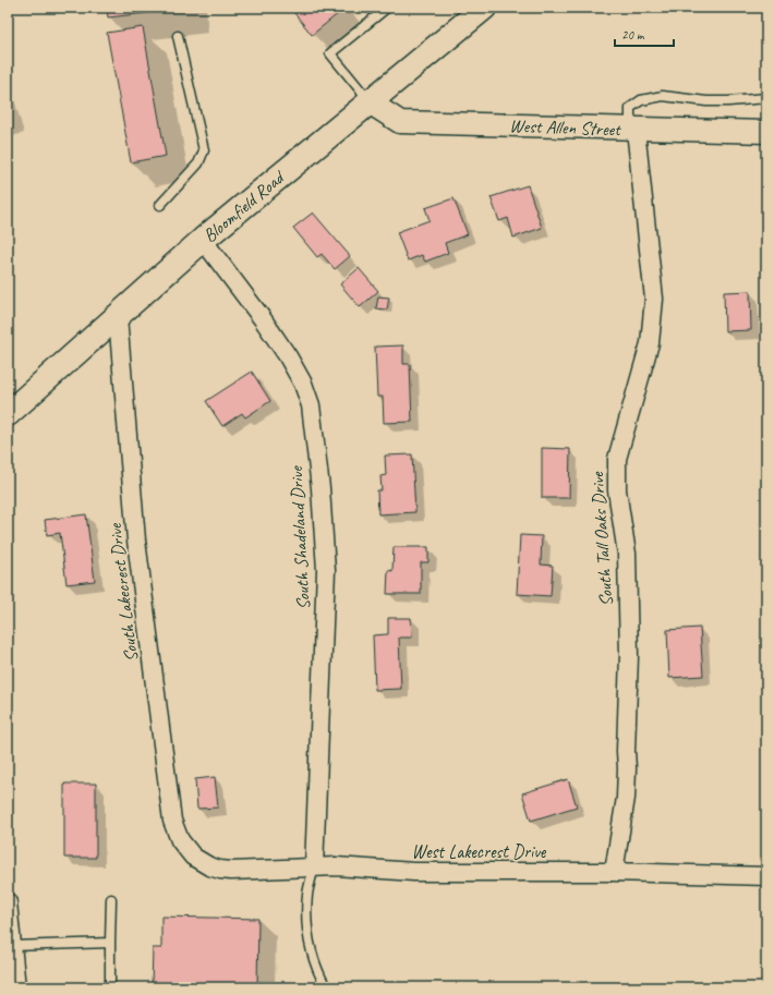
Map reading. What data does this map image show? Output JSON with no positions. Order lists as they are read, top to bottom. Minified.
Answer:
{"streets":{"main road":["Bloomfield Road"],"street":["West Allen Street","South Shadeland Drive","South Tall Oaks Drive","South Lakecrest Drive","West Lakecrest Drive"]},"crossings":[["West Allen Street","Bloomfield Road"],["West Allen Street","South Tall Oaks Drive"],["Bloomfield Road","South Shadeland Drive"],["Bloomfield Road","South Lakecrest Drive"],["South Shadeland Drive","West Lakecrest Drive"],["South Tall Oaks Drive","West Lakecrest Drive"],["South Lakecrest Drive","West Lakecrest Drive"]],"scale_bar":"20 m"}
